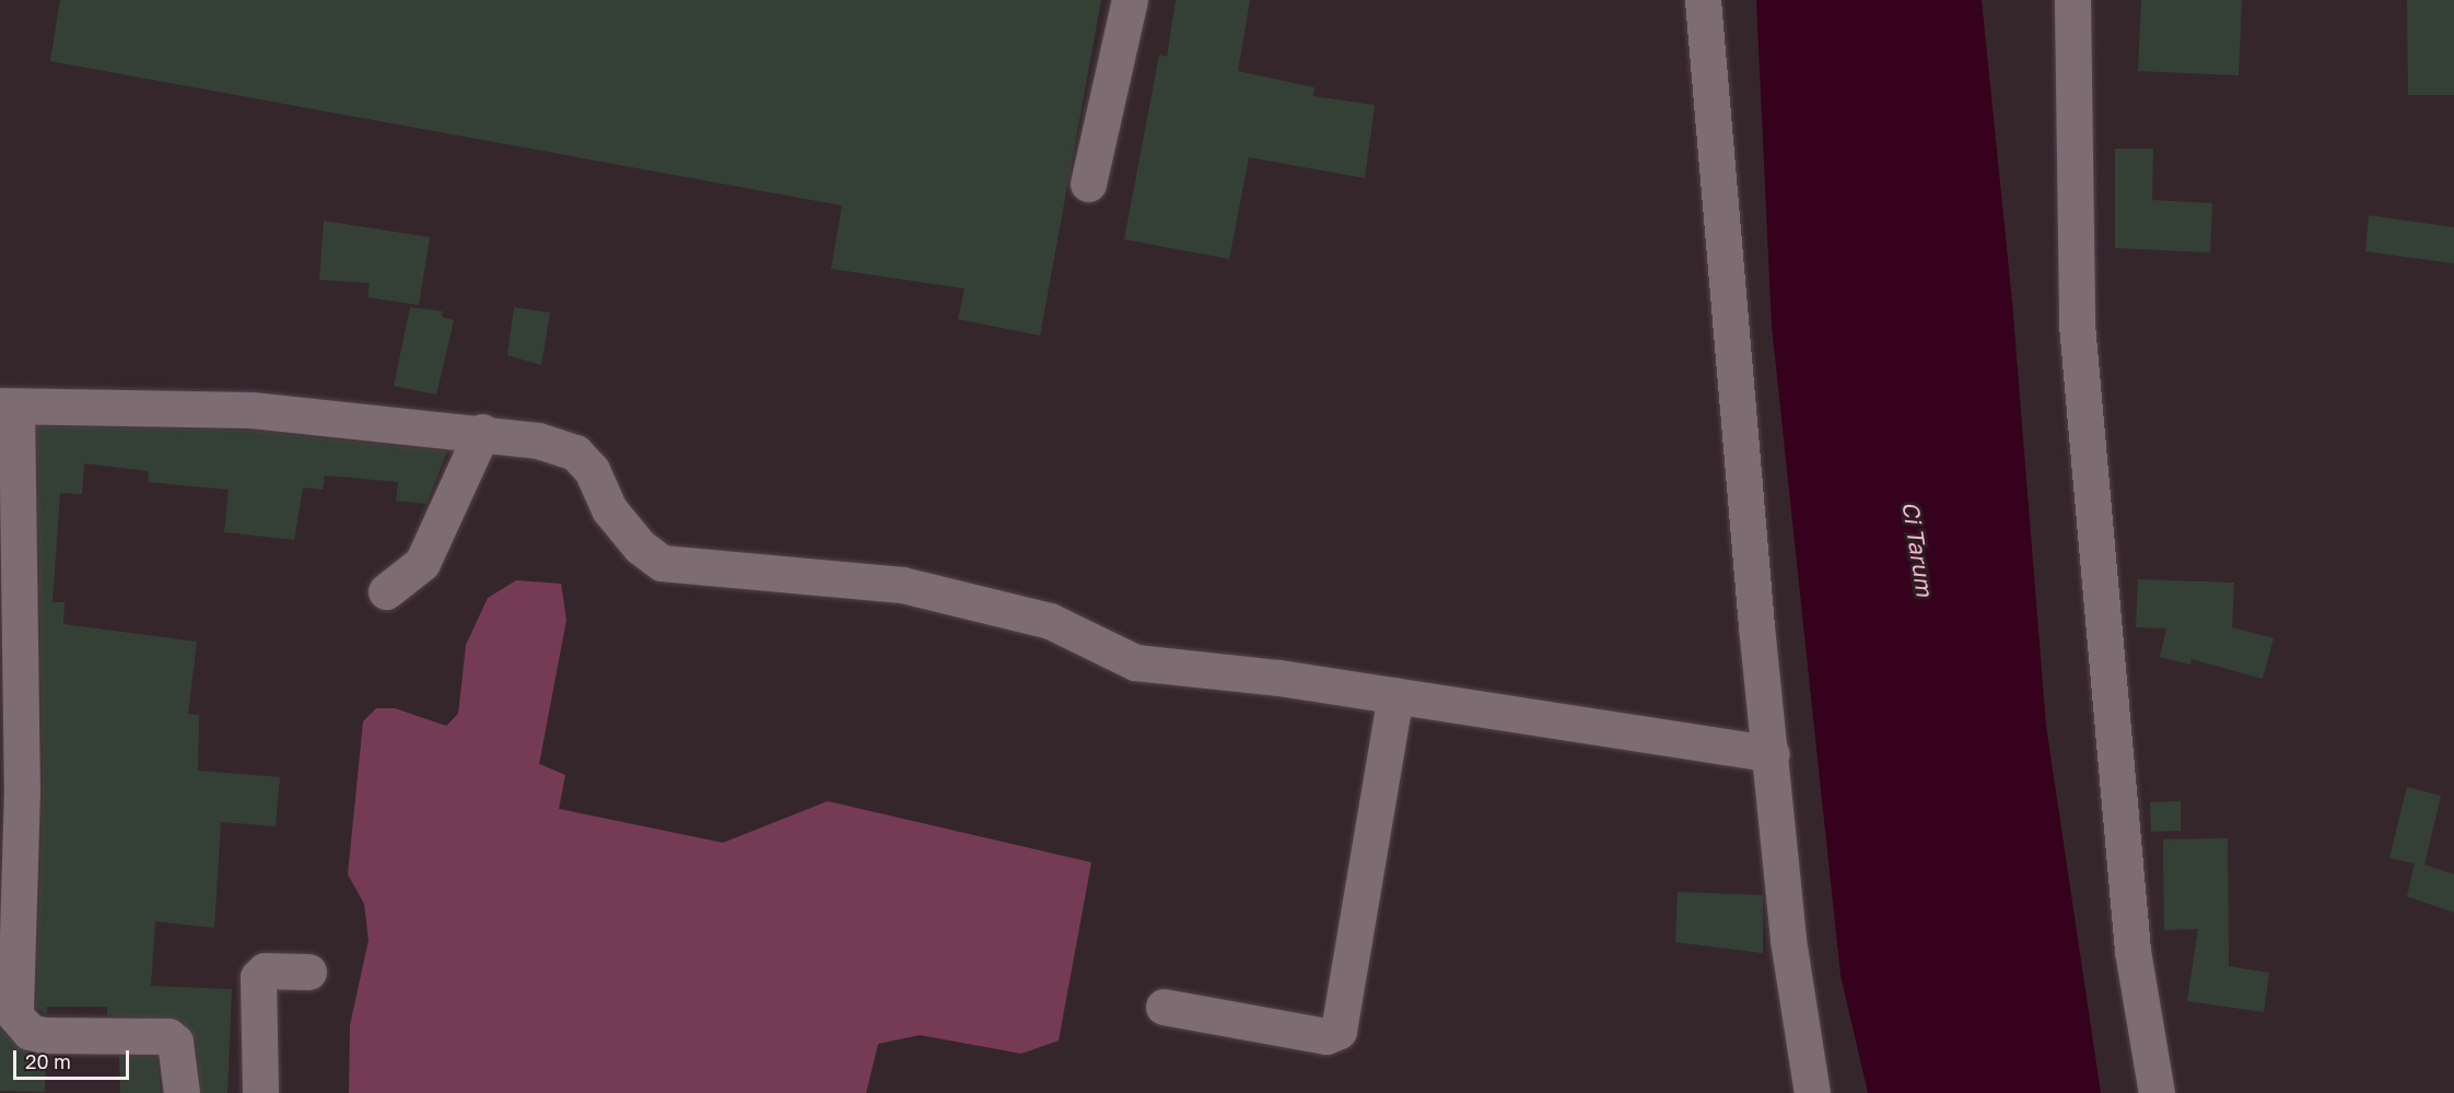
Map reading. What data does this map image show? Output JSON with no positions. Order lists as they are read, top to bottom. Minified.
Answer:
{"water":["Ci Tarum"],"scale_bar":"20 m"}
